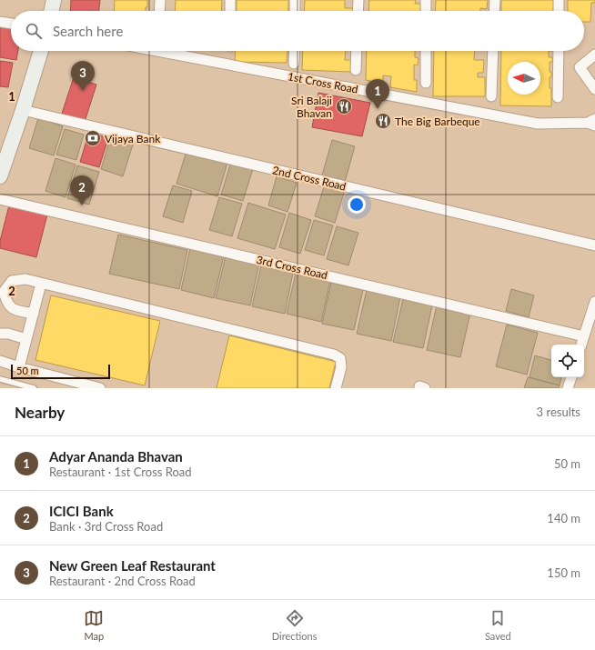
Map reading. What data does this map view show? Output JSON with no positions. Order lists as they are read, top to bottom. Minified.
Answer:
{"streets":{"street":["1st Cross Road","2nd Cross Road","3rd Cross Road"]},"places":{"restaurant":["Sri Balaji Bhavan","The Big Barbeque"],"bank":["Vijaya Bank"]},"scale_bar":"50 m","north":"left","page":{"search":"Search here","pins":["3","1","2"],"scale":"50 m","heading":["Nearby","3 results"],"list":[{"mark":"1","name":"Adyar Ananda Bhavan","note":"Restaurant · 1st Cross Road","value":"50 m"},{"mark":"2","name":"ICICI Bank","note":"Bank · 3rd Cross Road","value":"140 m"},{"mark":"3","name":"New Green Leaf Restaurant","note":"Restaurant · 2nd Cross Road","value":"150 m"}],"nav":["Map","Directions","Saved"]},"grid":{"rows":["1","2"]}}
